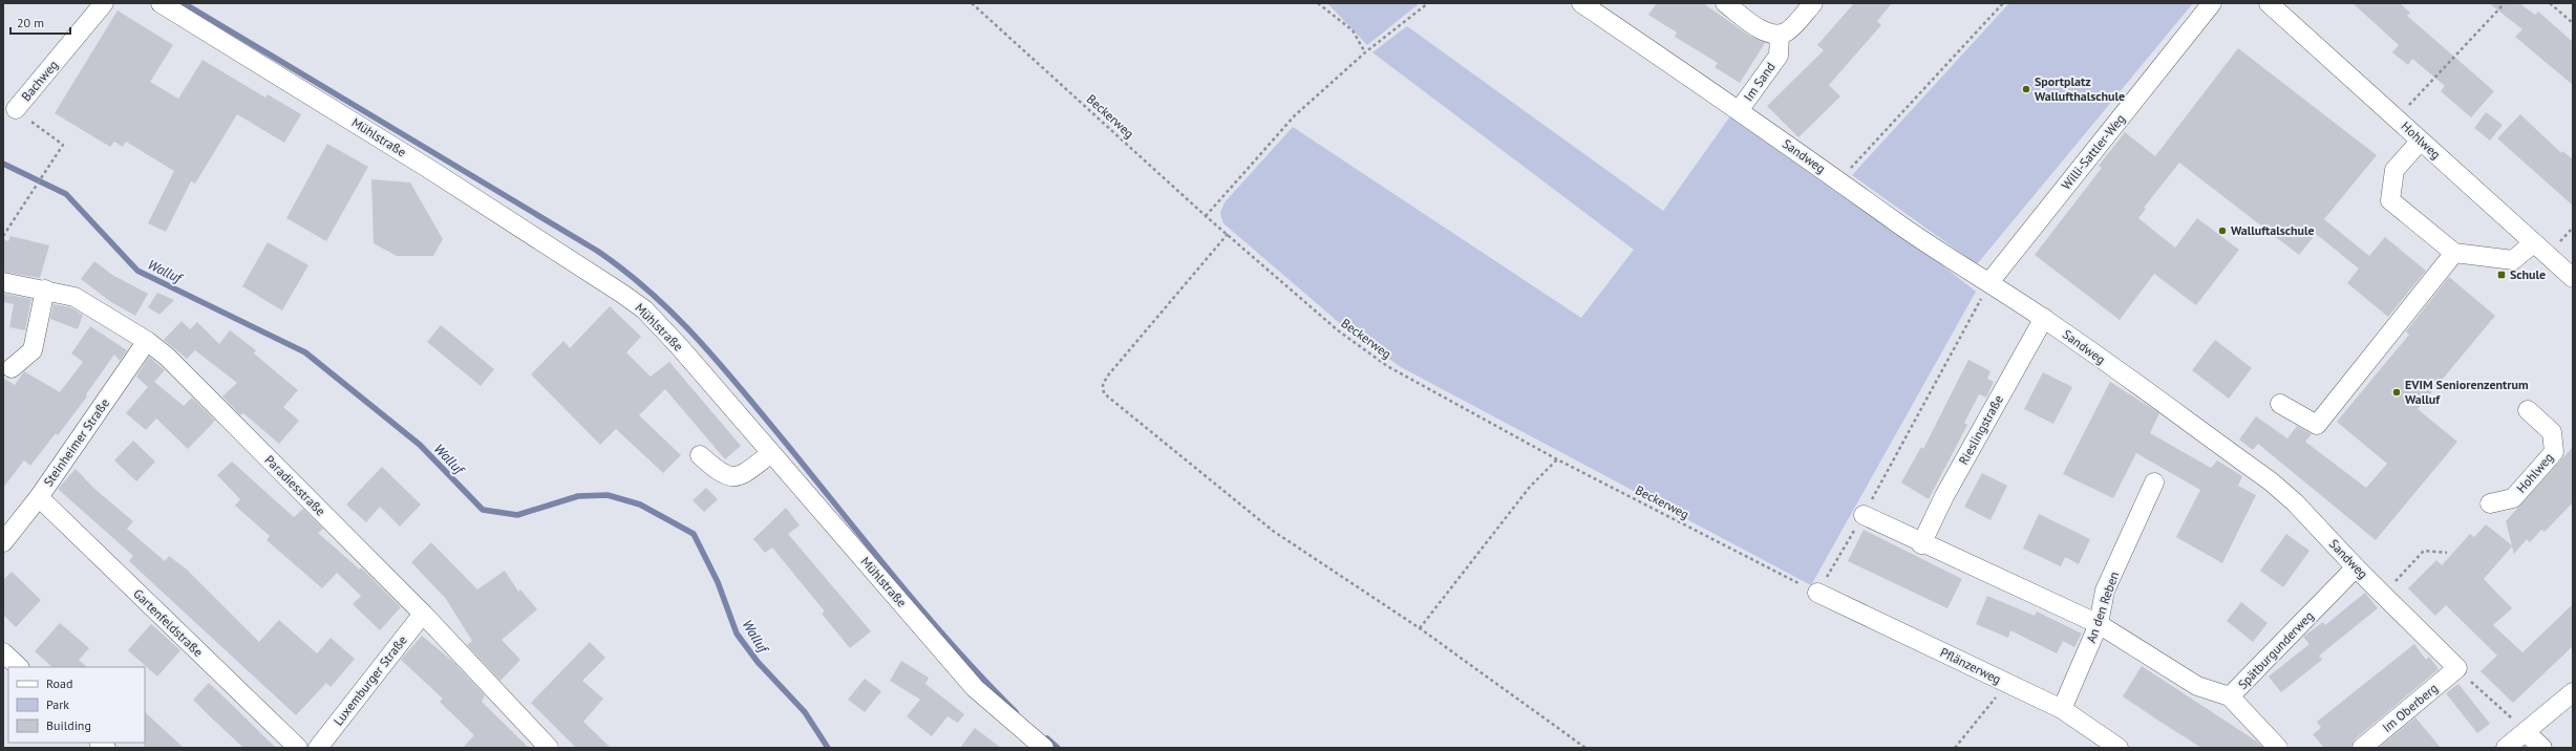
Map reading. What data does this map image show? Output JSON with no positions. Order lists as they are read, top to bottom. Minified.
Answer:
{"streets":{"street":["Bachweg","Im Sand","Mühlstraße","Hohlweg","Willi-Sattler-Weg","Sandweg","Rieslingstraße","Steinheimer Straße","Paradiesstraße","An den Reben","Gartenfeldstraße","Spätburgunderweg","Pflänzerweg","Luxemburger Straße","Im Oberberg"],"path":["Beckerweg"]},"crossings":[["Beckerweg","Pflänzerweg"],["Willi-Sattler-Weg","Sandweg"],["Sandweg","Rieslingstraße"],["Sandweg","Spätburgunderweg"],["Sandweg","Im Oberberg"],["Steinheimer Straße","Paradiesstraße"],["Steinheimer Straße","Gartenfeldstraße"],["Paradiesstraße","Luxemburger Straße"],["An den Reben","Spätburgunderweg"],["An den Reben","Pflänzerweg"]],"water":["Walluf"],"places":{"other":["Sportplatz Wallufthalschule","Walluftalschule","EVIM Seniorenzentrum Walluf"],"transit":["Schule"]},"legend":["Road","Park","Building"],"scale_bar":"20 m"}
